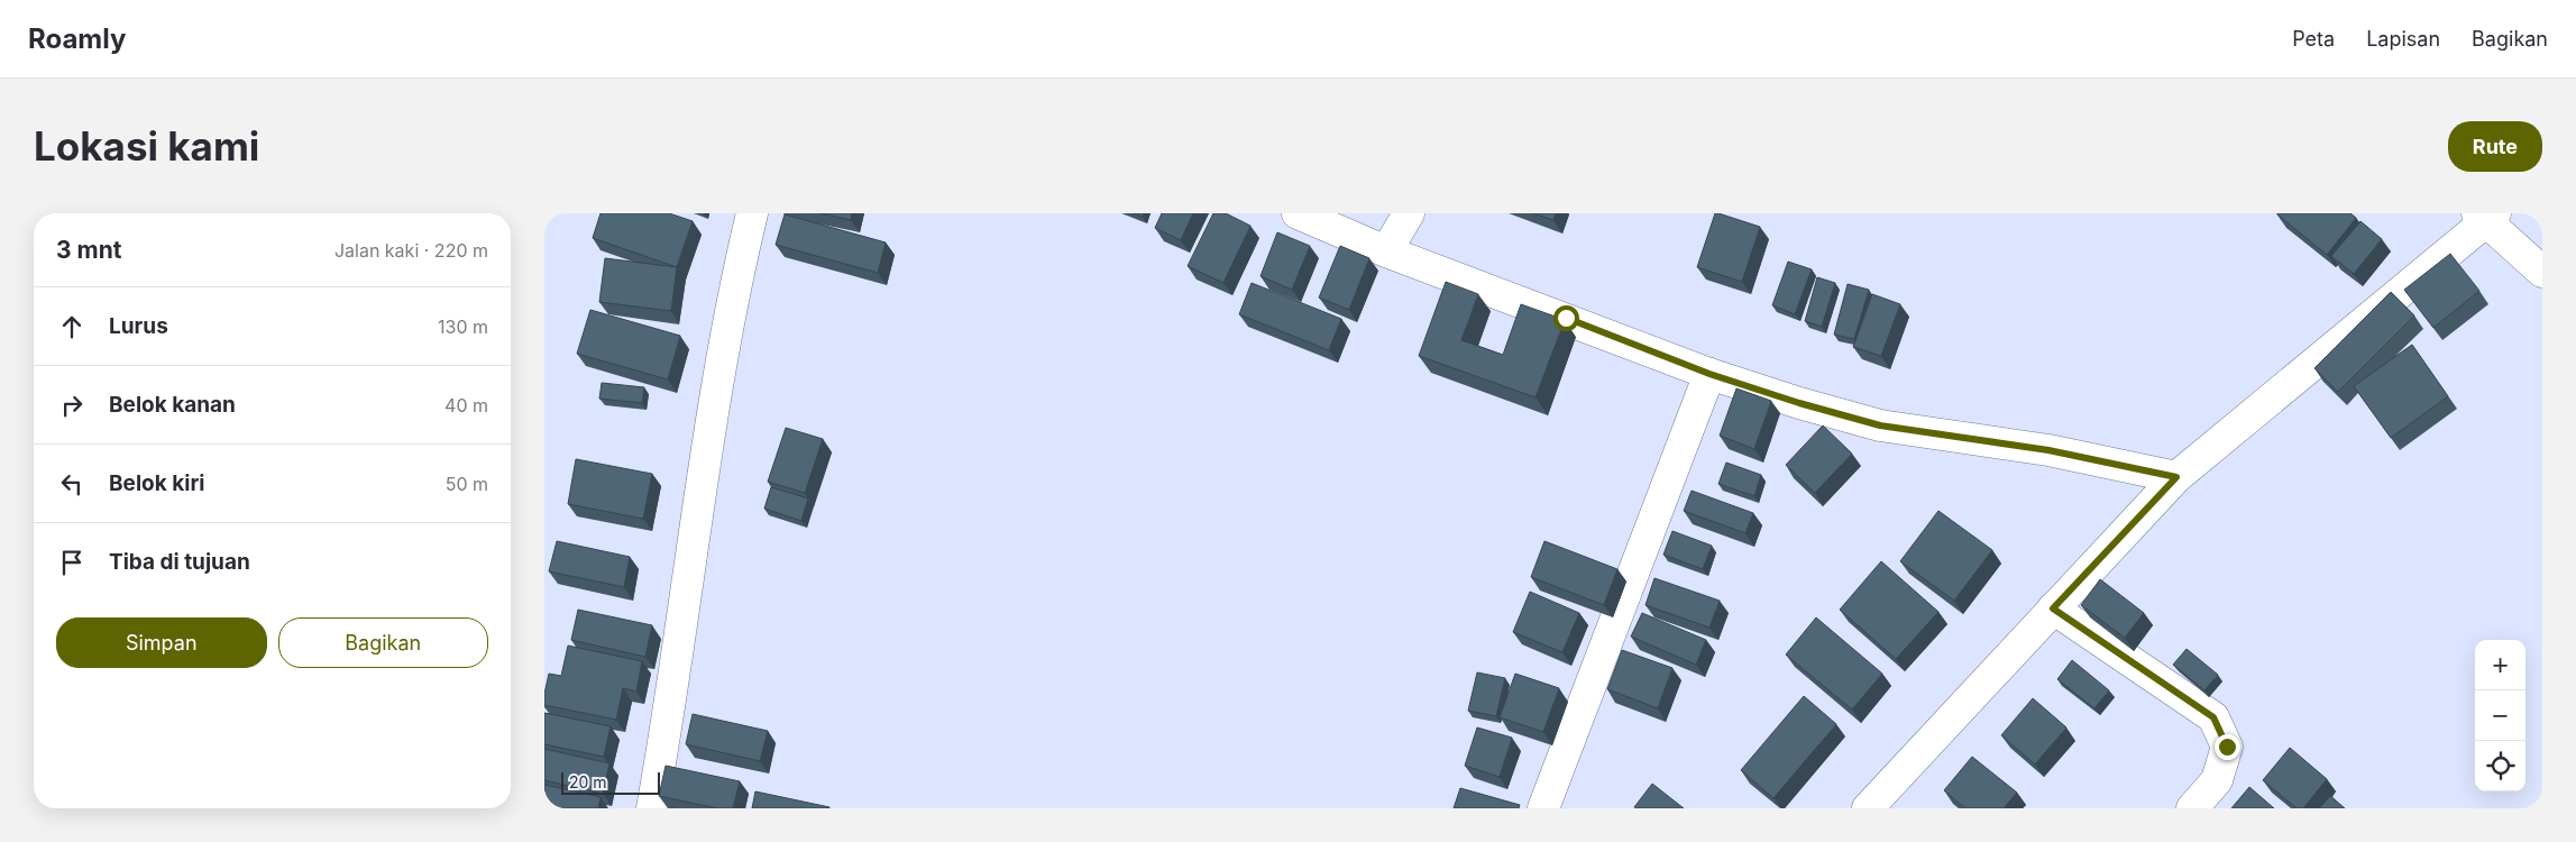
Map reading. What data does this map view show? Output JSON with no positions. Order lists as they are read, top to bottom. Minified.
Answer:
{"scale_bar":"20 m","page":{"header":"Roamly","nav":["Peta","Lapisan","Bagikan"],"buttons":["Rute",["Simpan","Bagikan"]],"title":"Lokasi kami","heading":["3 mnt","Jalan kaki · 220 m"],"list":[["Lurus","130 m"],["Belok kanan","40 m"],["Belok kiri","50 m"],"Tiba di tujuan"],"map_buttons":["+","−"],"scale":"20 m"}}
